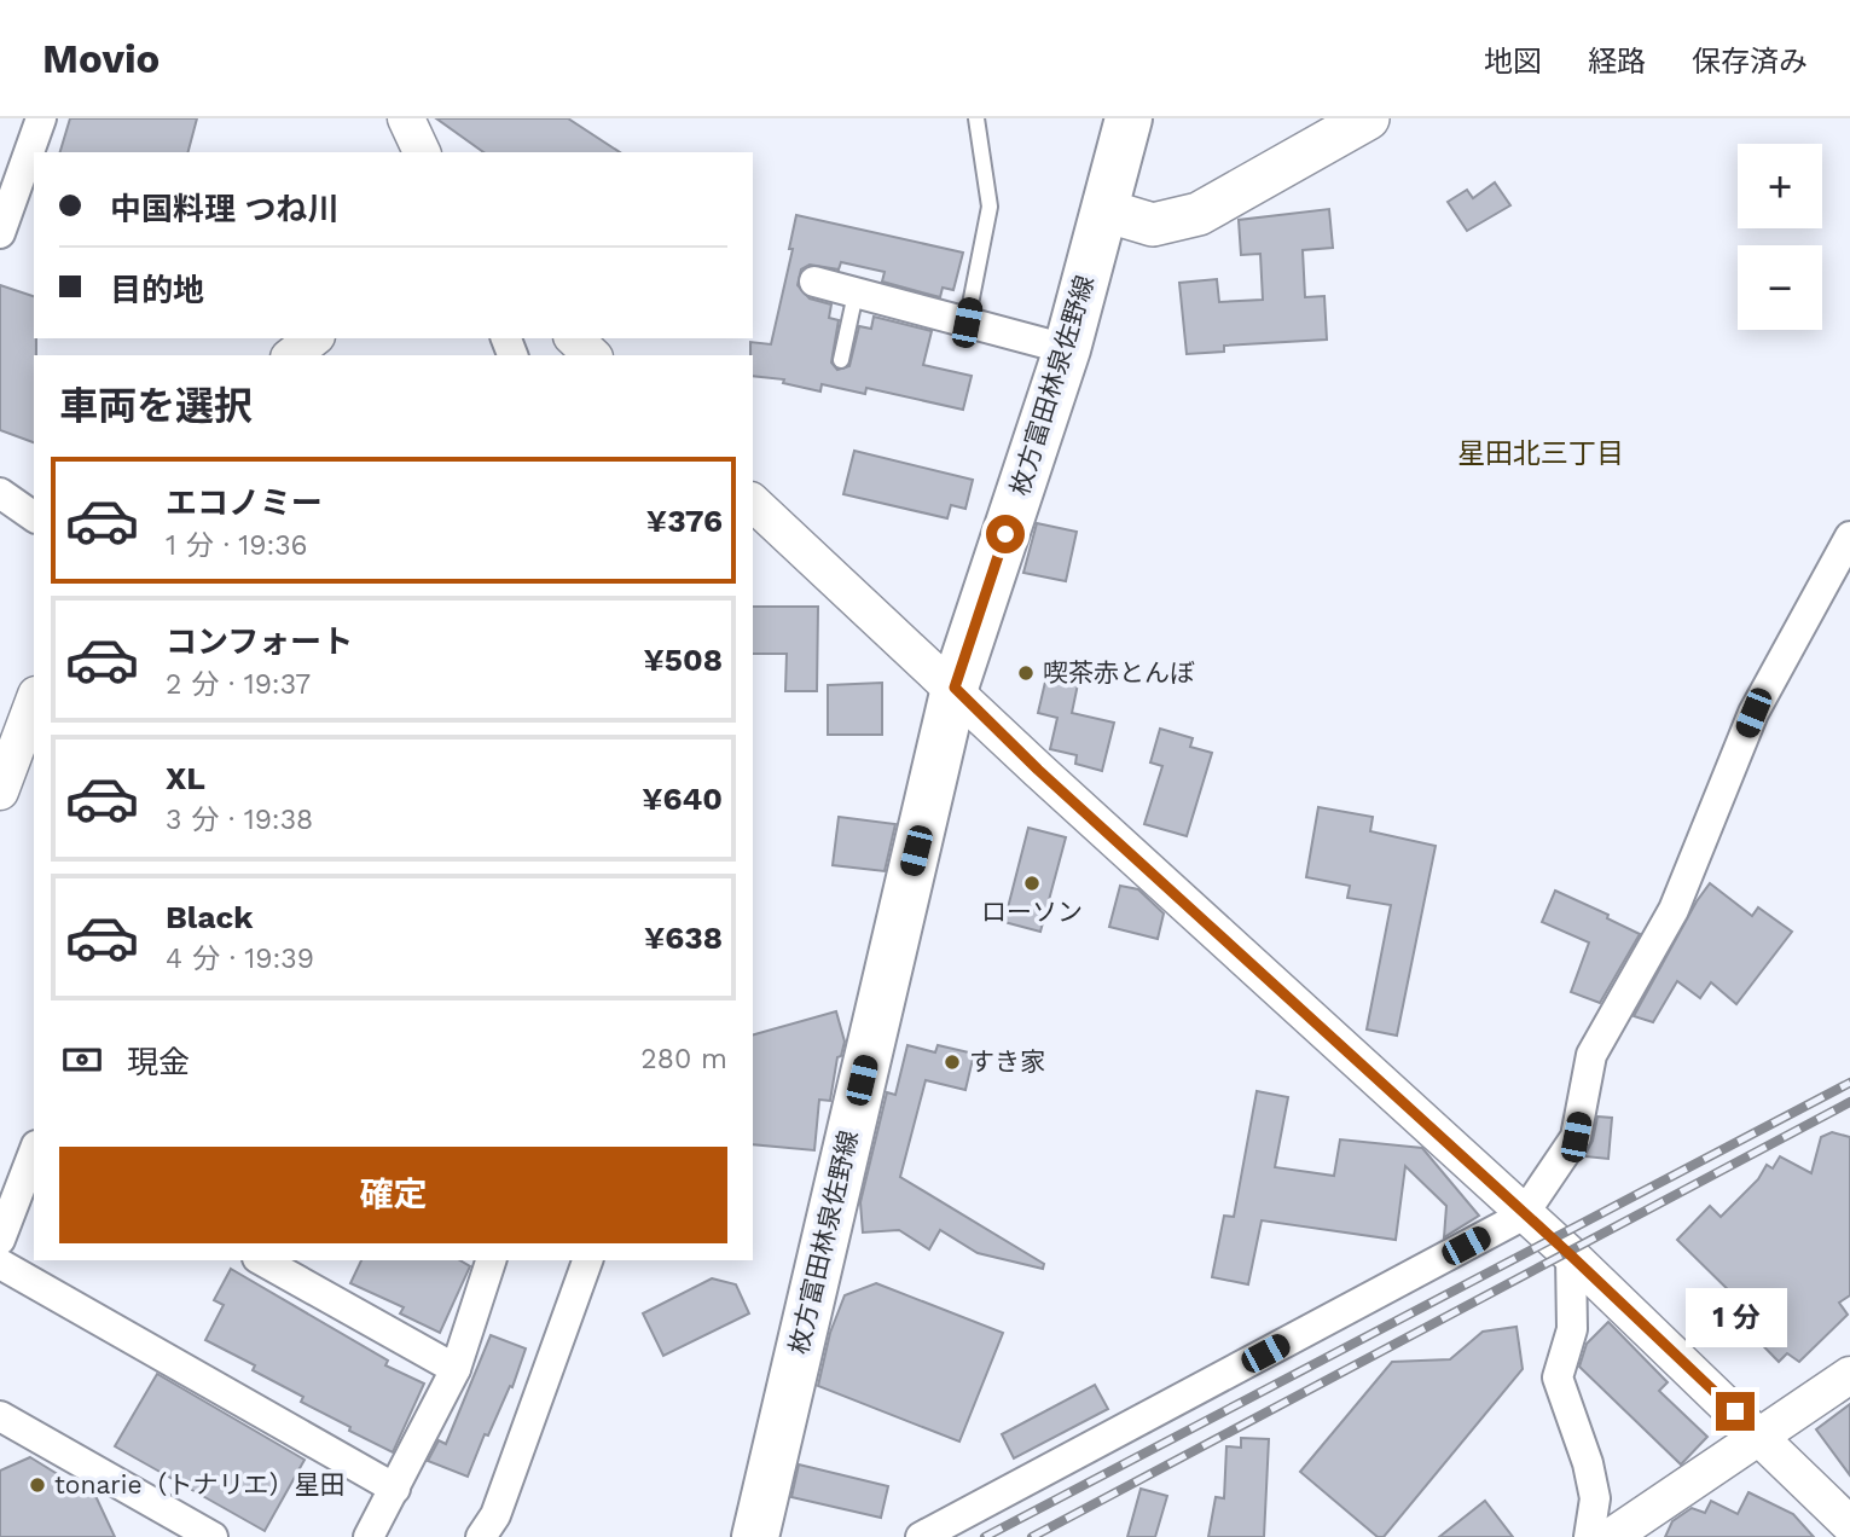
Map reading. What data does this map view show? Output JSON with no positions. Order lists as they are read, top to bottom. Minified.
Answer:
{"streets":{"main road":["枚方富田林泉佐野線"]},"districts":["星田北三丁目"],"places":["喫茶赤とんぼ","ローソン","すき家","tonarie（トナリエ）星田"],"page":{"header":"Movio","nav":["地図","経路","保存済み"],"map_buttons":["+","−"],"banner":["中国料理 つね川","目的地"],"heading":"車両を選択","list":[{"name":"エコノミー","note":"1 分 · 19:36","value":"¥376"},{"name":"コンフォート","note":"2 分 · 19:37","value":"¥508"},{"name":"XL","note":"3 分 · 19:38","value":"¥640"},{"name":"Black","note":"4 分 · 19:39","value":"¥638"}],"pay":["現金","280 m"],"buttons":"確定","bubble":"1 分"}}
